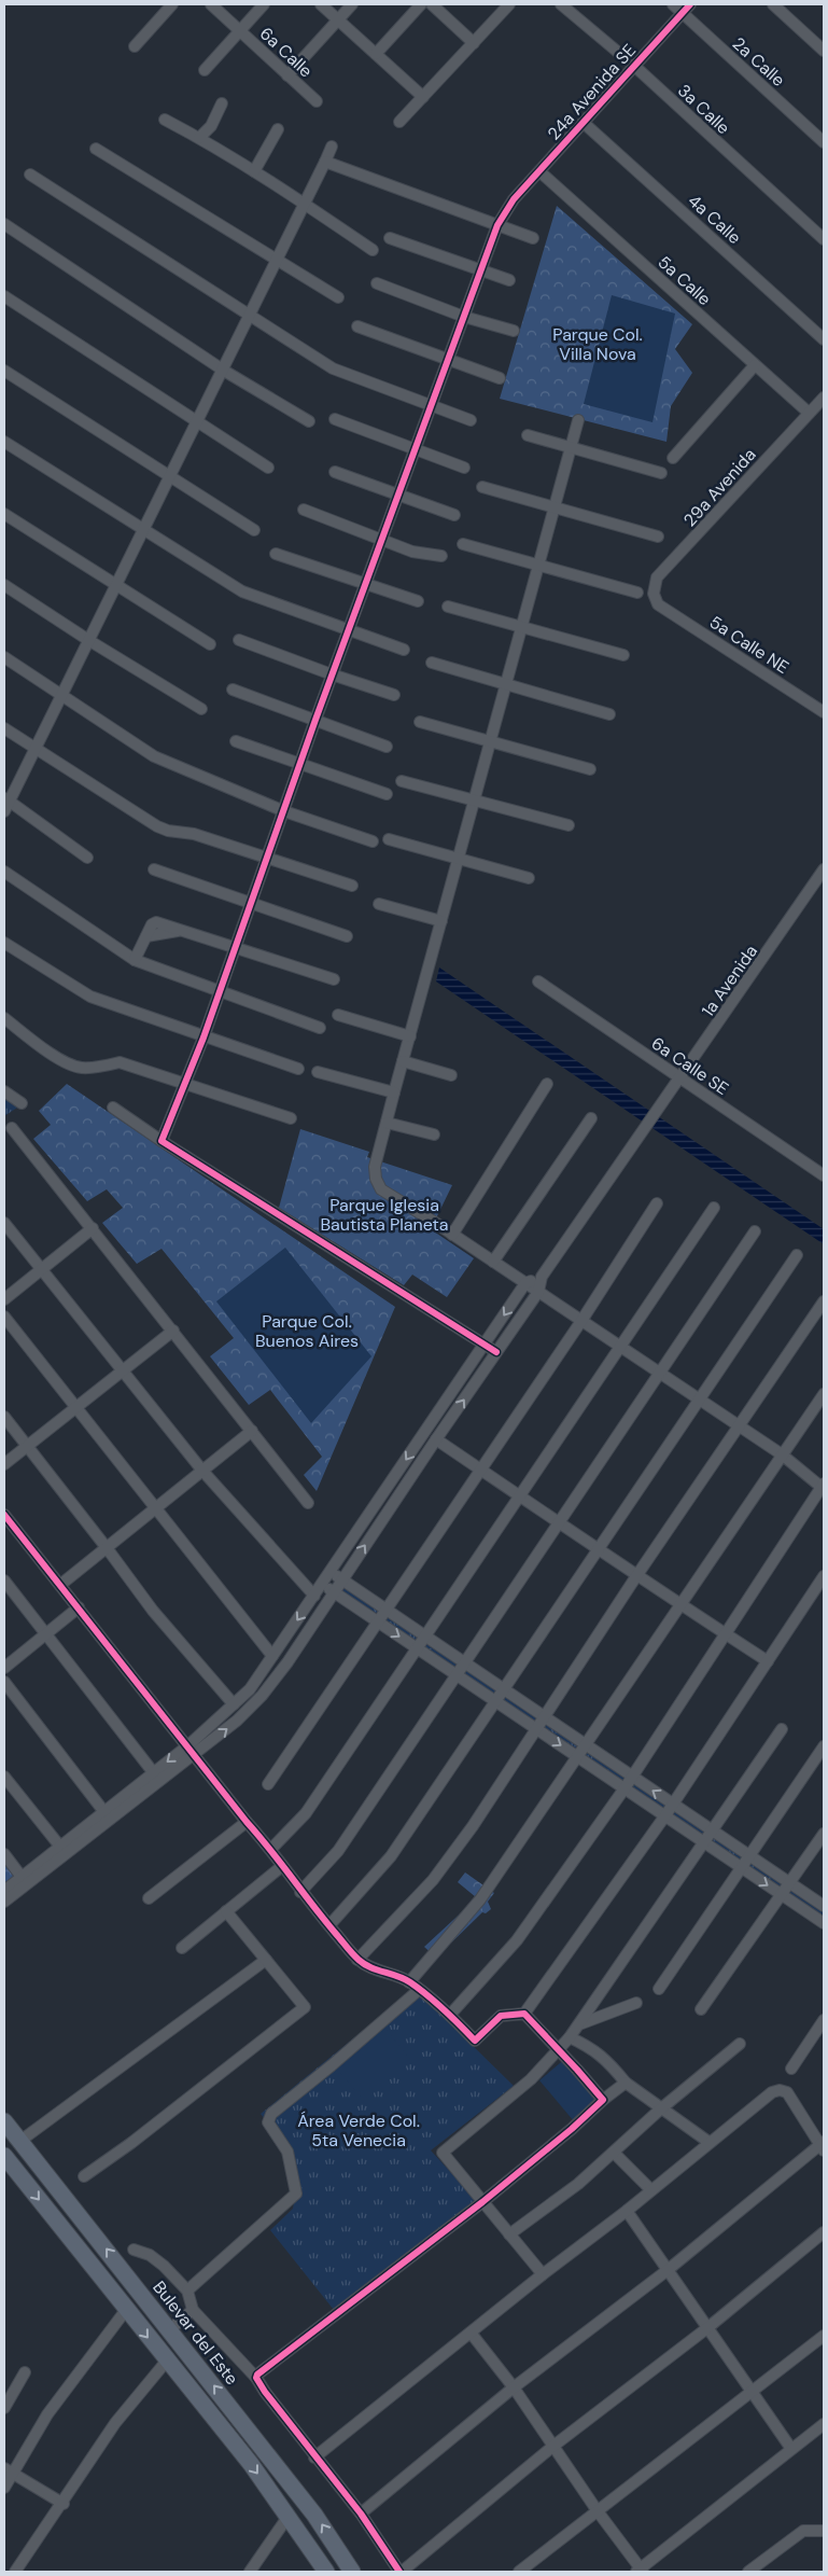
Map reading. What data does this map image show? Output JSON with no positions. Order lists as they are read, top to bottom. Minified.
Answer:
{"streets":{"highway":["Bulevar del Este"],"street":["6a Calle","2a Calle","24a Avenida SE","3a Calle","4a Calle","5a Calle","29a Avenida","5a Calle NE","1a Avenida","6a Calle SE"]},"crossings":[["2a Calle","24a Avenida SE"],["24a Avenida SE","3a Calle"],["24a Avenida SE","4a Calle"],["24a Avenida SE","5a Calle"],["5a Calle","29a Avenida"],["29a Avenida","5a Calle NE"],["1a Avenida","6a Calle SE"]],"parks":["Parque Col. Villa Nova","Parque Iglesia Bautista Planeta","Parque Col. Buenos Aires","Área Verde Col. 5ta Venecia"]}
